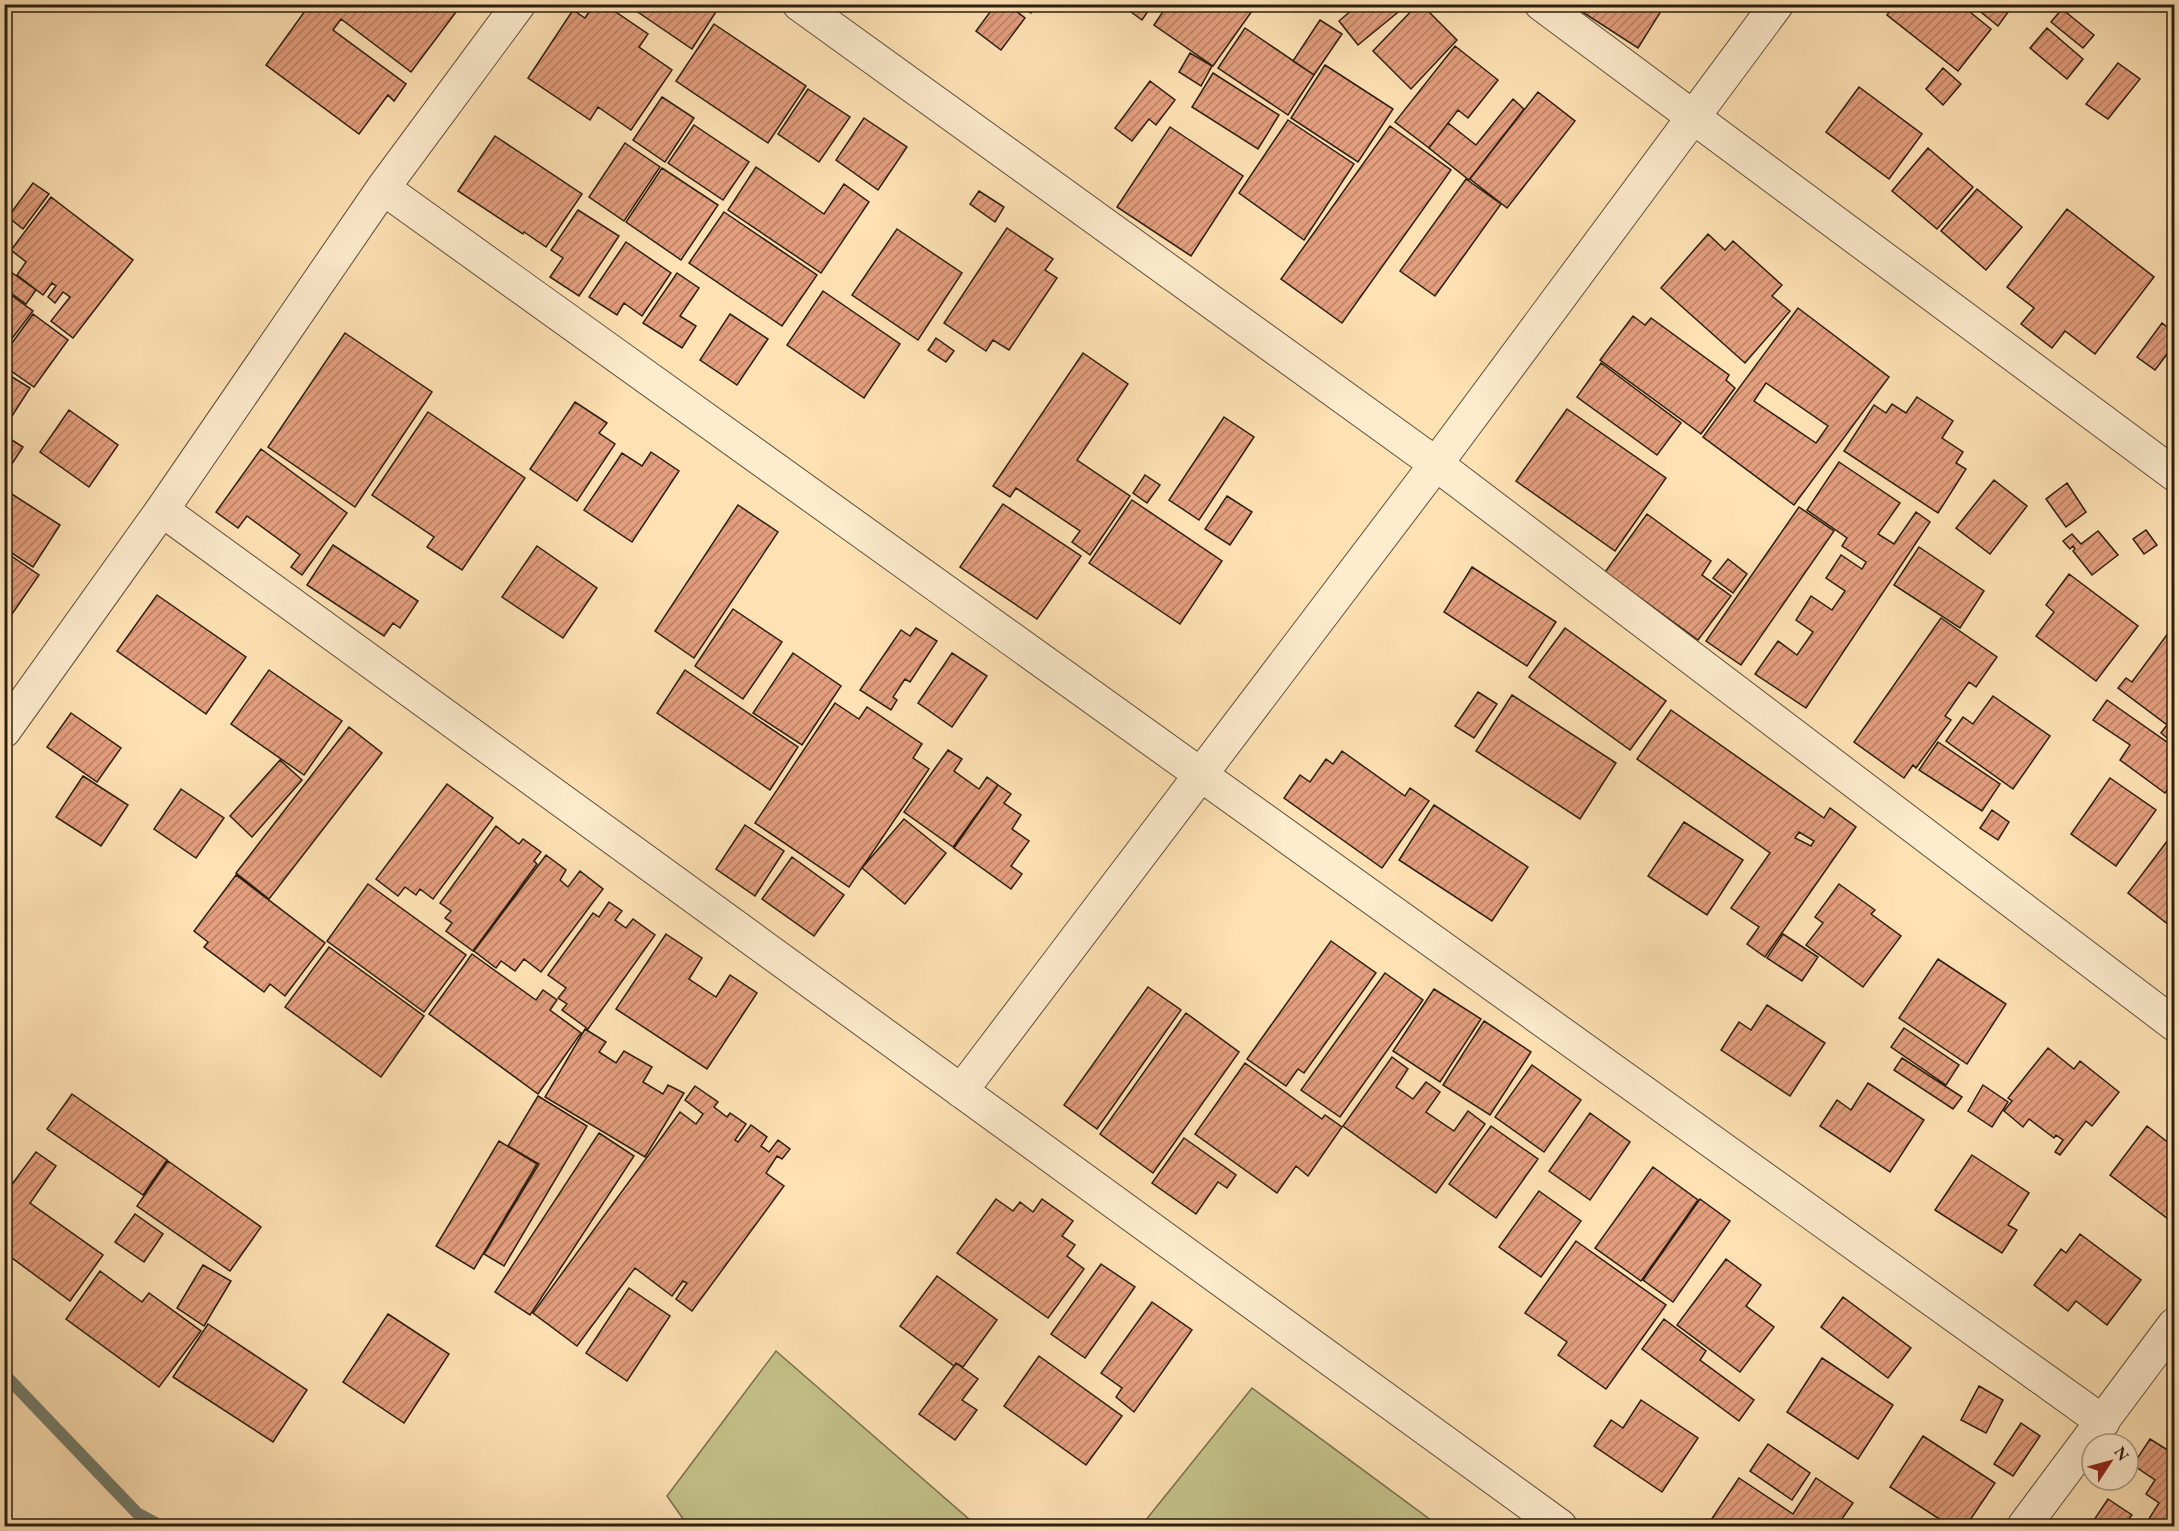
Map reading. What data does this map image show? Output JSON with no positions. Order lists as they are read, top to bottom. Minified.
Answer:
{"north":"top right"}
